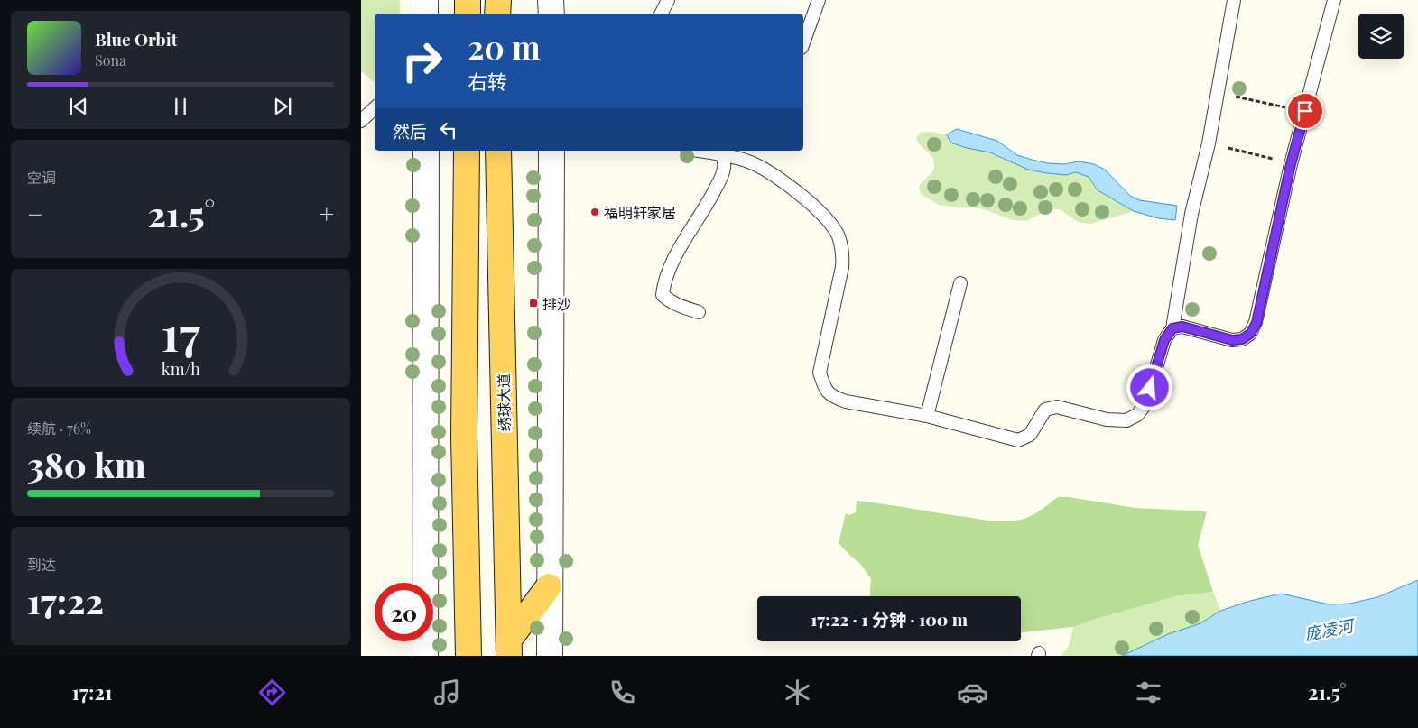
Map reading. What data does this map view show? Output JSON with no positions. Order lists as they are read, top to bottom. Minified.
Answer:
{"streets":{"main road":["绣球大道"]},"water":["庞凌河"],"places":{"other":["福明轩家居"],"transit":["排沙"]},"page":{"turn":["20 m","右转"],"song":["Blue Orbit","Sona"],"then":"然后","tile":["空调",["续航 · 76%","380 km"],["到达","17:22"]],"heat":["−","21.5°","+"],"limit":"20","trip":"17:22 · 1 分钟 · 100 m","tabs":["17:21","21.5°"],"gauge":["17","km/h"]}}
